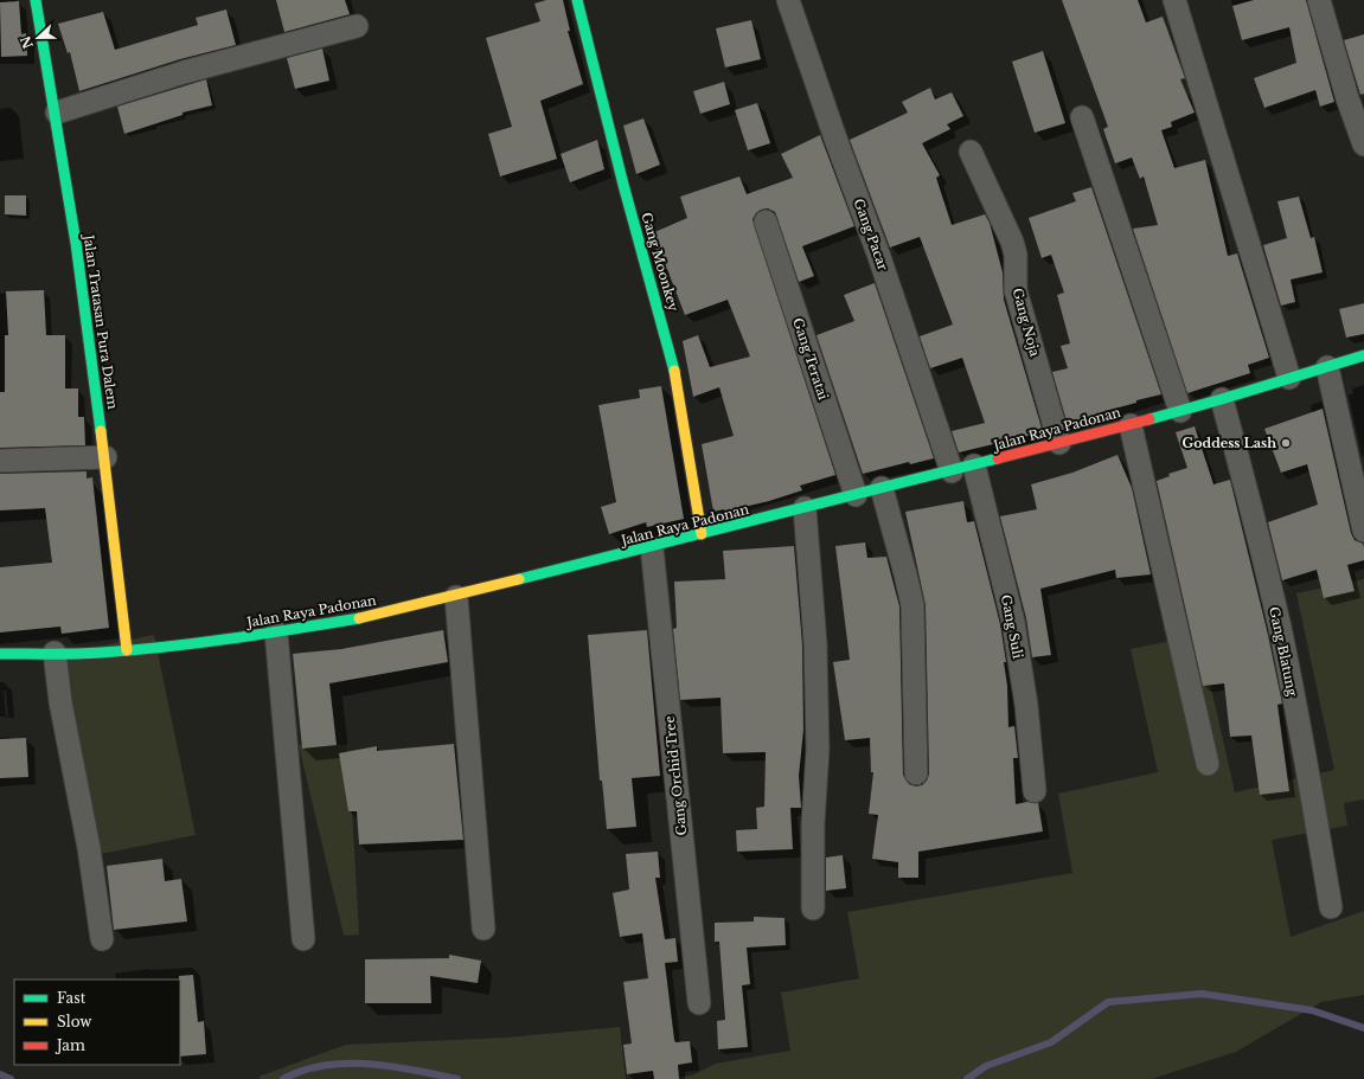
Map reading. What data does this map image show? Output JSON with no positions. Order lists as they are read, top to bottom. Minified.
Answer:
{"streets":{"main road":["Gang Moonkey","Jalan Tratasan Pura Dalem","Jalan Raya Padonan"],"street":["Gang Pacar","Gang Noja","Gang Teratai","Gang Suli","Gang Blatung","Gang Orchid Tree"]},"crossings":[["Gang Pacar","Jalan Raya Padonan"],["Gang Moonkey","Jalan Raya Padonan"],["Jalan Tratasan Pura Dalem","Jalan Raya Padonan"],["Gang Noja","Jalan Raya Padonan"],["Gang Teratai","Jalan Raya Padonan"],["Jalan Raya Padonan","Gang Suli"],["Jalan Raya Padonan","Gang Blatung"],["Jalan Raya Padonan","Gang Orchid Tree"]],"places":["Goddess Lash"],"legend":["Fast","Slow","Jam"],"north":"left"}
